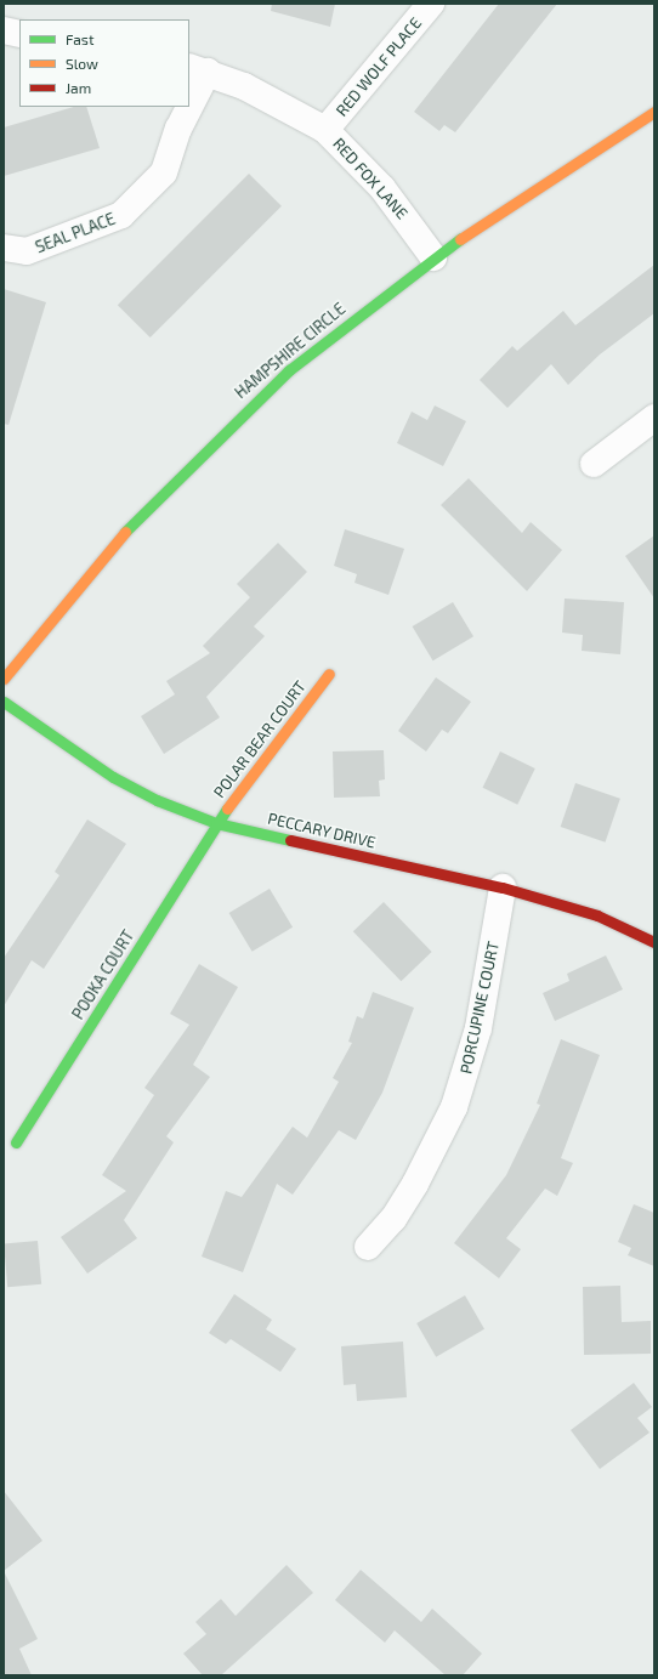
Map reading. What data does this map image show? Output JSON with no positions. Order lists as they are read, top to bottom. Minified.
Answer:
{"streets":{"street":["RED WOLF PLACE","RED FOX LANE","SEAL PLACE","HAMPSHIRE CIRCLE","POLAR BEAR COURT","PECCARY DRIVE","POOKA COURT","PORCUPINE COURT"]},"crossings":[["RED WOLF PLACE","RED FOX LANE"],["RED FOX LANE","SEAL PLACE"],["RED FOX LANE","HAMPSHIRE CIRCLE"],["POLAR BEAR COURT","PECCARY DRIVE"],["POLAR BEAR COURT","POOKA COURT"],["PECCARY DRIVE","POOKA COURT"],["PECCARY DRIVE","PORCUPINE COURT"]],"legend":["Fast","Slow","Jam"]}
